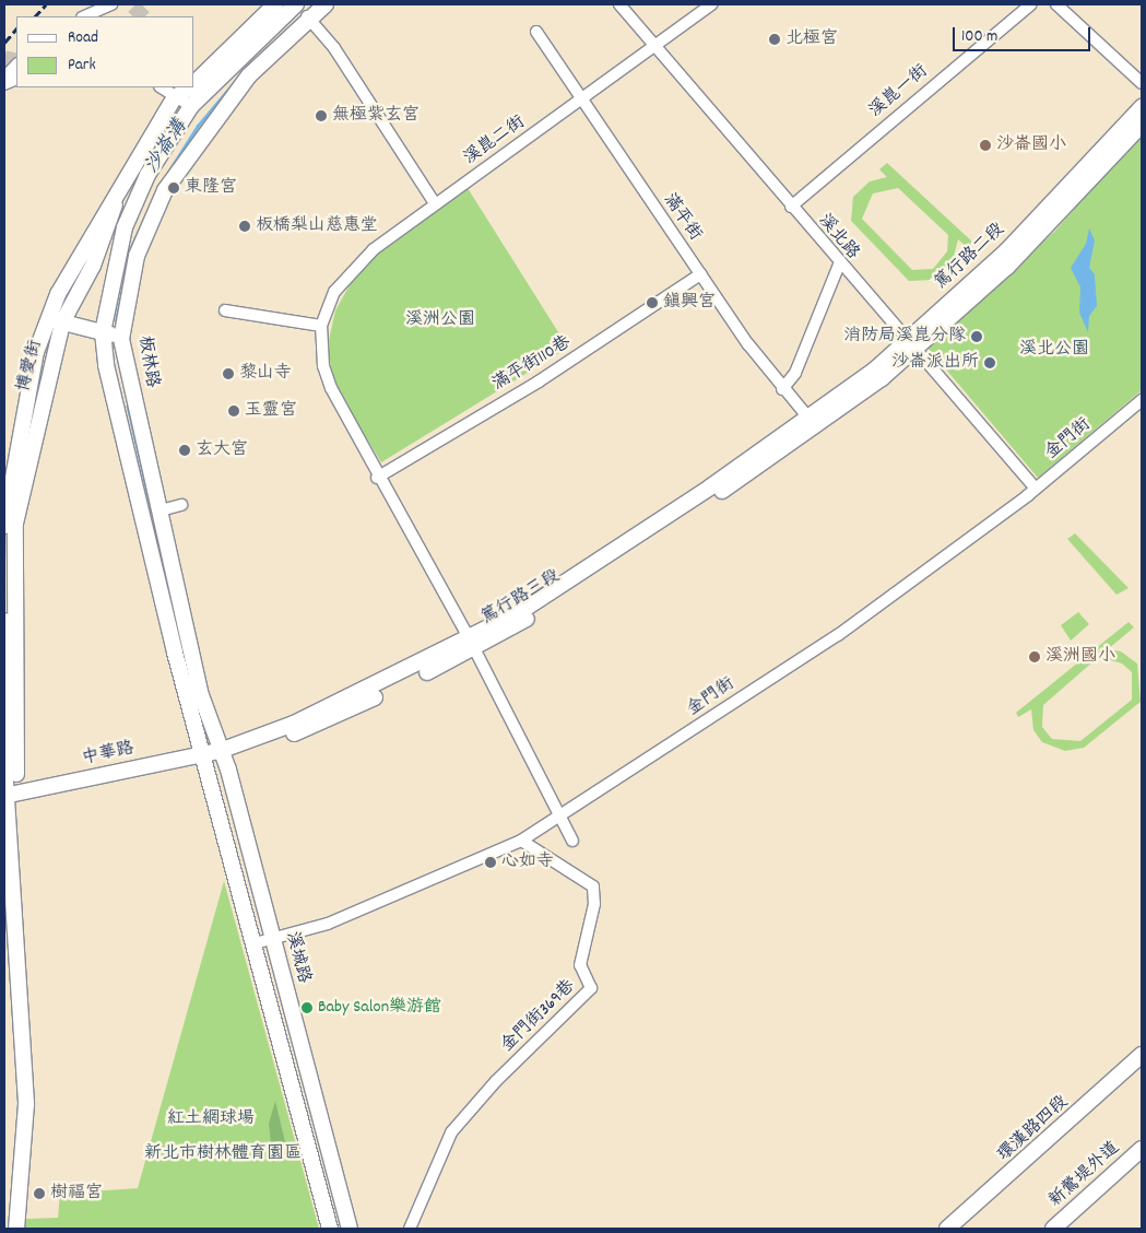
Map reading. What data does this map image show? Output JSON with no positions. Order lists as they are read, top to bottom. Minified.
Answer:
{"streets":{"street":["溪崑一街","溪崑二街","滿平街","溪北路","篤行路二段","板林路","滿平街110巷","博愛街","金門街","篤行路三段","中華路","溪城路","金門街369巷","環漢路四段","新鶯堤外道"]},"crossings":[["溪崑一街","溪北路"],["溪崑二街","滿平街"],["溪崑二街","溪北路"],["滿平街","篤行路二段"],["滿平街","滿平街110巷"],["滿平街","篤行路三段"],["溪北路","篤行路二段"],["溪北路","金門街"],["篤行路二段","篤行路三段"],["板林路","篤行路三段"],["板林路","中華路"],["板林路","溪城路"],["博愛街","中華路"],["金門街","溪城路"],["金門街","金門街369巷"],["篤行路三段","中華路"],["篤行路三段","溪城路"],["中華路","溪城路"]],"water":["沙崙溝"],"parks":["溪洲公園","溪北公園","紅土網球場","新北市樹林體育園區"],"places":["北極宮","無極紫玄宮","沙崙國小","東隆宮","板橋梨山慈惠堂","鎮興宮","消防局溪崑分隊","沙崙派出所","黎山寺","玉靈宮","玄大宮","溪洲國小","心如寺","Baby Salon樂游館","樹福宮"],"legend":["Road","Park"],"scale_bar":"100 m"}
